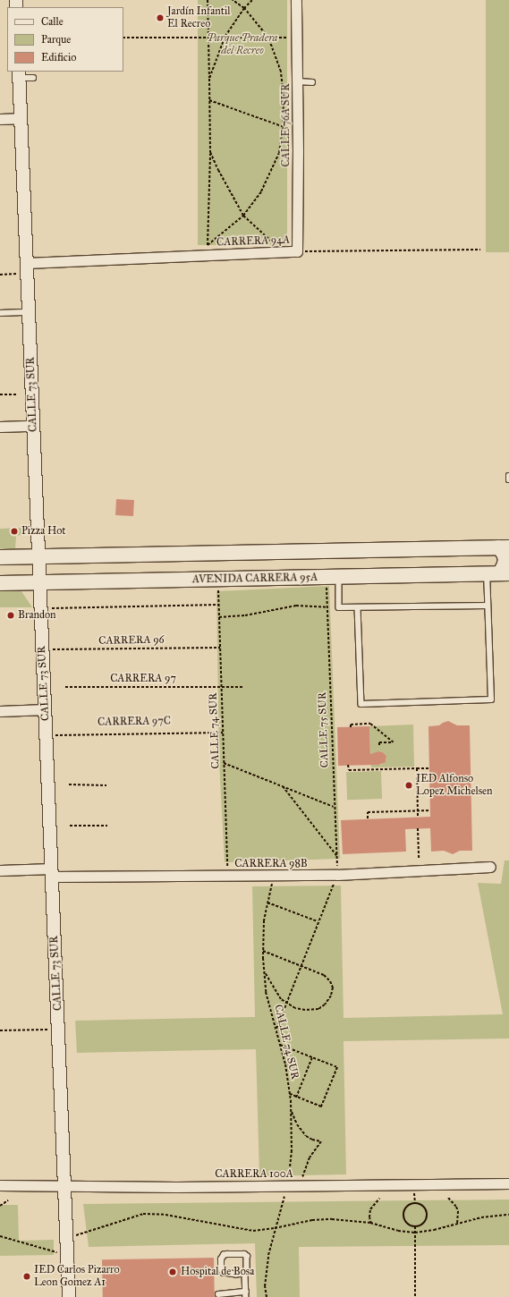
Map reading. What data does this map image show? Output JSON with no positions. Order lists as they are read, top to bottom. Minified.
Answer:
{"streets":{"main road":["AVENIDA CARRERA 95A"],"street":["CALLE 76A SUR","CARRERA 94A","CALLE 73 SUR","CARRERA 98B","CARRERA 100A"],"path":["CARRERA 96","CARRERA 97","CARRERA 97C","CALLE 75 SUR","CALLE 74 SUR"]},"crossings":[["CALLE 76A SUR","CARRERA 94A"],["CARRERA 94A","CALLE 73 SUR"],["CALLE 73 SUR","AVENIDA CARRERA 95A"],["CALLE 73 SUR","CARRERA 96"],["CALLE 73 SUR","CARRERA 97C"],["CALLE 73 SUR","CARRERA 98B"],["CALLE 73 SUR","CARRERA 100A"],["CARRERA 96","CALLE 74 SUR"],["CARRERA 97","CALLE 74 SUR"],["CARRERA 97C","CALLE 74 SUR"],["CALLE 75 SUR","CARRERA 98B"],["CALLE 74 SUR","CARRERA 98B"],["CALLE 74 SUR","CARRERA 100A"]],"parks":["Parque Pradera del Recreo"],"places":["Jardín Infantil El Recreo","Pizza Hot","Brandon","IED Alfonso Lopez Michelsen","Hospital de Bosa","IED Carlos Pizarro Leon Gomez A1"],"legend":["Calle","Parque","Edificio"]}
